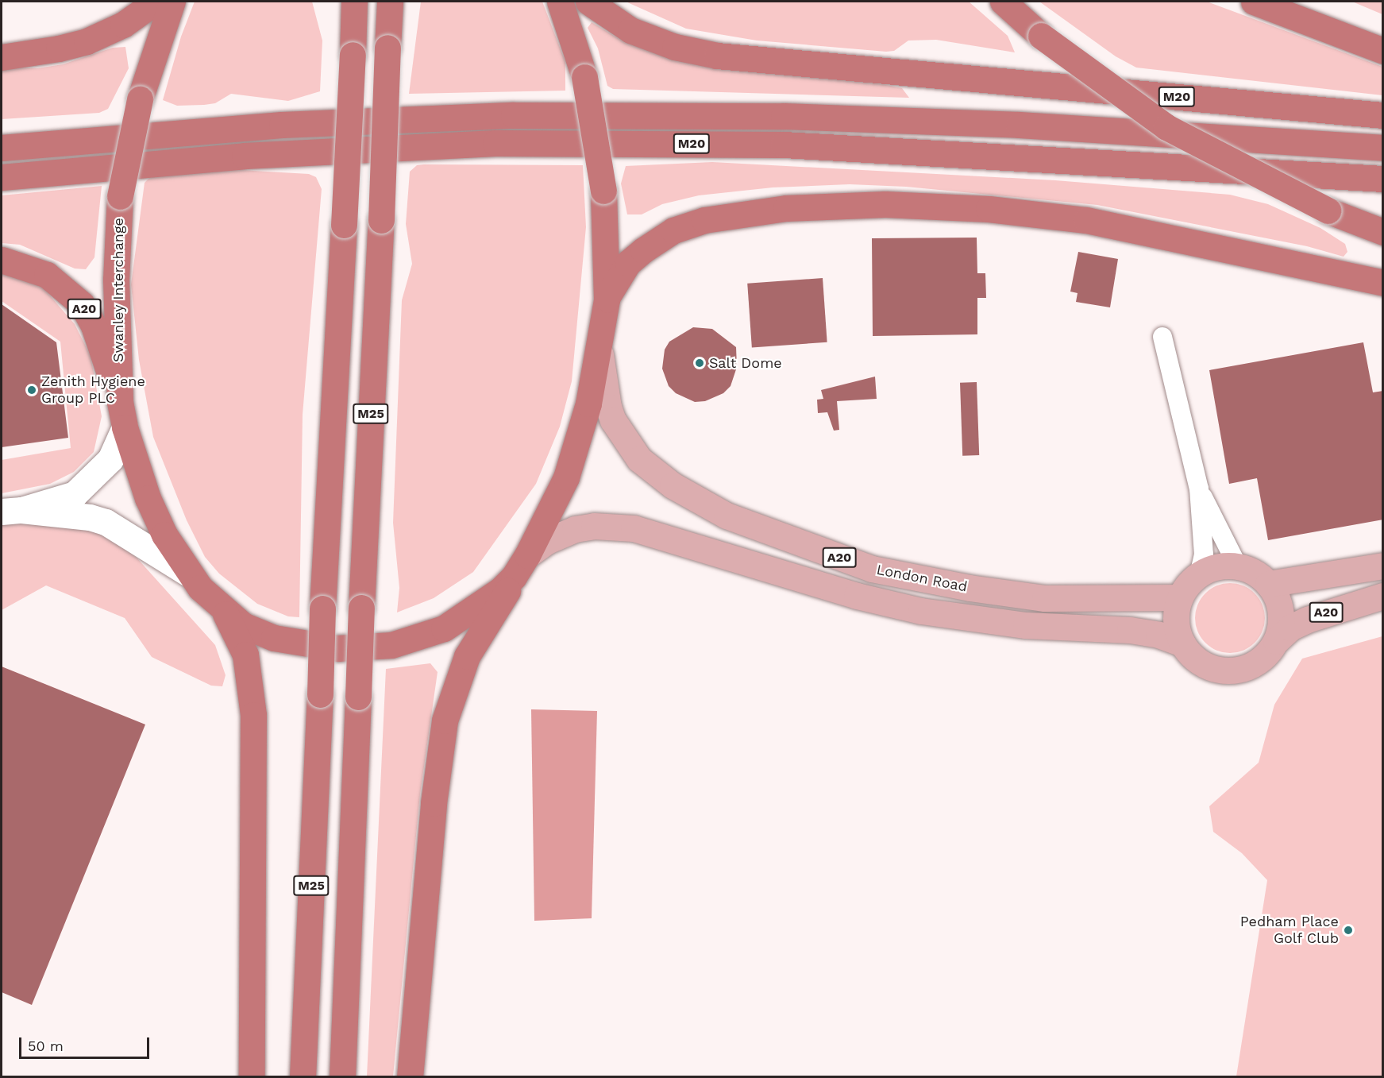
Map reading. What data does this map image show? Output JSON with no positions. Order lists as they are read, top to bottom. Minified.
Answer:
{"streets":{"highway":["M20","Swanley Interchange","A20","M25"],"main road":["London Road"]},"crossings":[["Swanley Interchange","A20"],["Swanley Interchange","London Road"],["A20","London Road"]],"places":["Salt Dome","Zenith Hygiene Group PLC","Pedham Place Golf Club"],"scale_bar":"50 m"}
